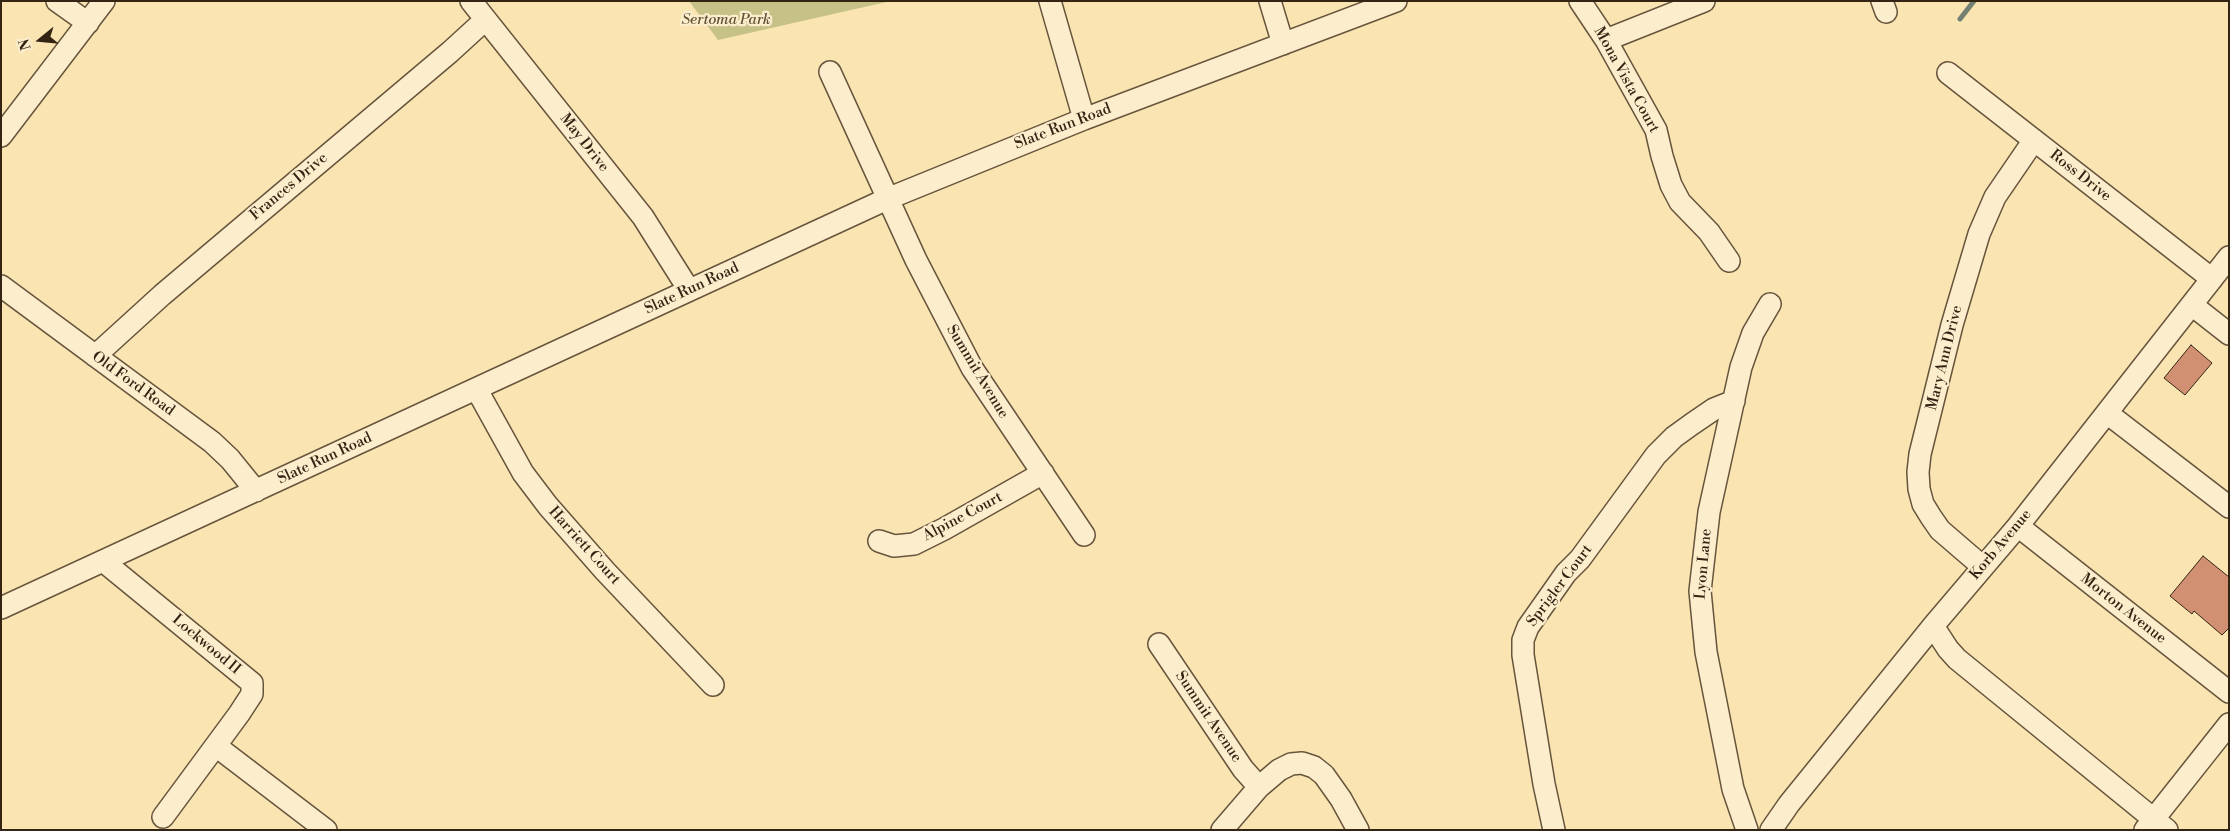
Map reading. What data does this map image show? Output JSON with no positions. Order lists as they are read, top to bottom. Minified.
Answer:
{"streets":{"street":["Mona Vista Court","Slate Run Road","May Drive","Ross Drive","Frances Drive","Mary Ann Drive","Summit Avenue","Old Ford Road","Alpine Court","Korb Avenue","Harriett Court","Lyon Lane","Sprigler Court","Morton Avenue","Lockwood II"]},"crossings":[["Slate Run Road","May Drive"],["Slate Run Road","Summit Avenue"],["Slate Run Road","Old Ford Road"],["Slate Run Road","Harriett Court"],["Slate Run Road","Lockwood II"],["May Drive","Frances Drive"],["Ross Drive","Mary Ann Drive"],["Ross Drive","Korb Avenue"],["Frances Drive","Old Ford Road"],["Mary Ann Drive","Korb Avenue"],["Summit Avenue","Alpine Court"],["Korb Avenue","Morton Avenue"],["Lyon Lane","Sprigler Court"]],"parks":["Sertoma Park"],"north":"left"}
